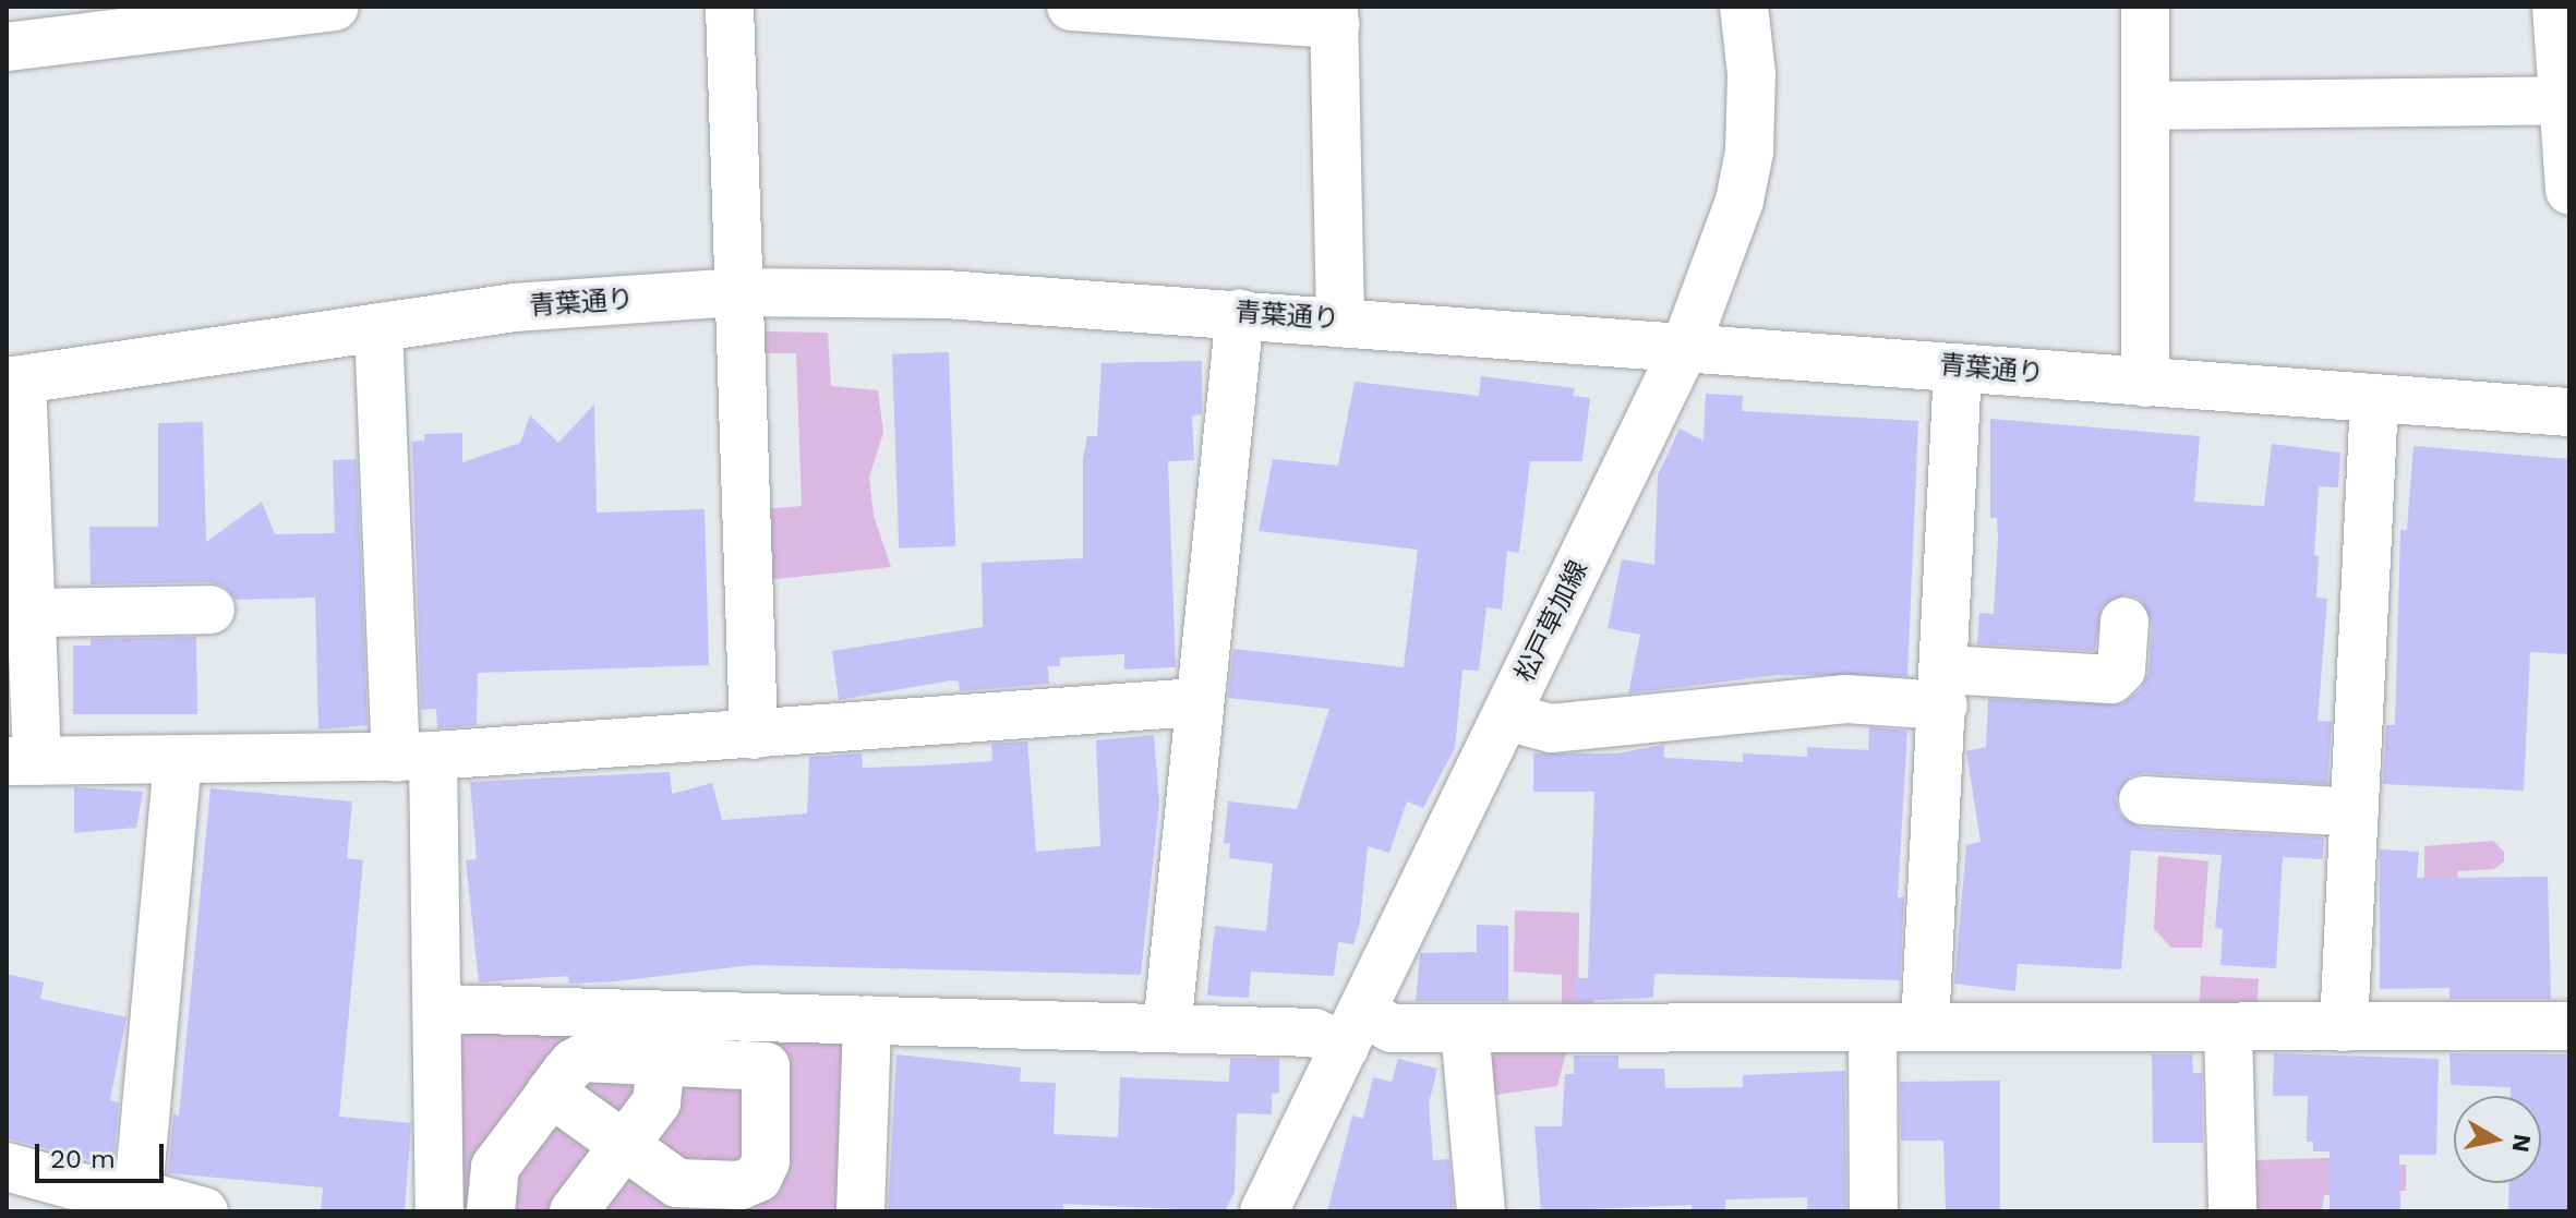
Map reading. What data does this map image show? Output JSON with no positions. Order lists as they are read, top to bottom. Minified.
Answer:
{"streets":{"street":["青葉通り","松戸草加線"]},"crossings":[["青葉通り","松戸草加線"]],"scale_bar":"20 m","north":"right"}
